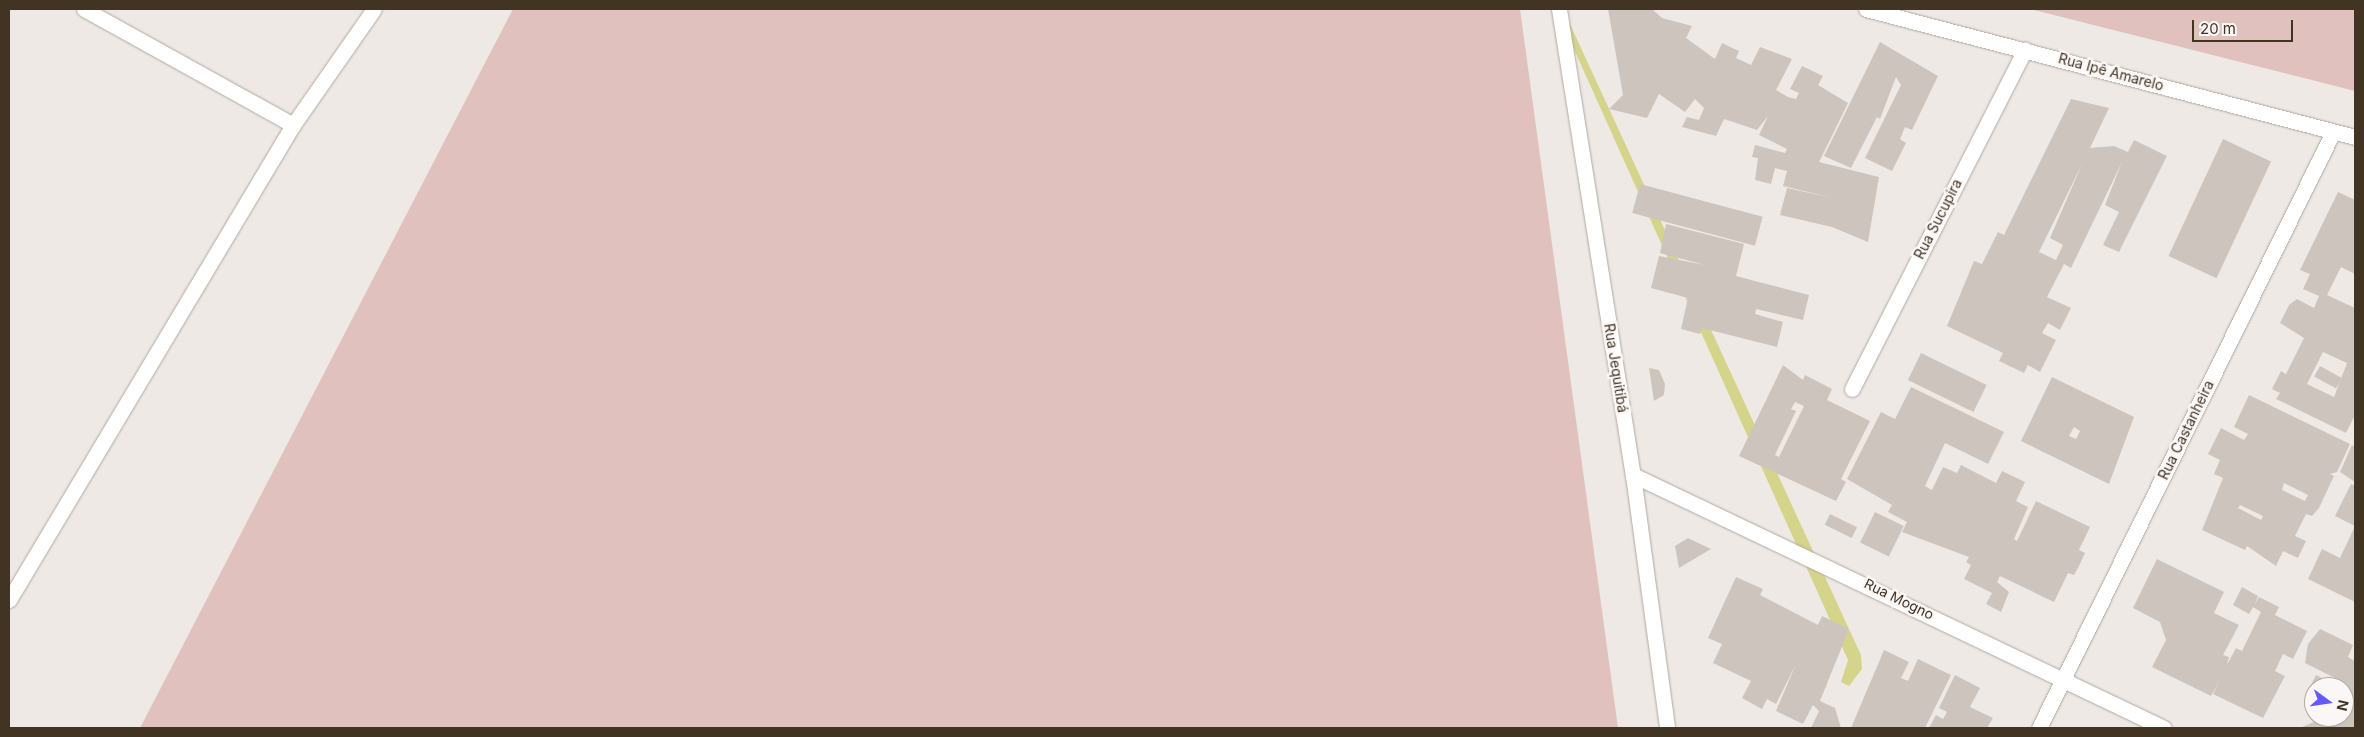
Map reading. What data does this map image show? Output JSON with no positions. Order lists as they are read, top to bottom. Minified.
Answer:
{"streets":{"street":["Rua Ipê Amarelo","Rua Sucupira","Rua Jequitibá","Rua Castanheira","Rua Mogno"]},"crossings":[["Rua Ipê Amarelo","Rua Sucupira"],["Rua Ipê Amarelo","Rua Castanheira"],["Rua Jequitibá","Rua Mogno"],["Rua Castanheira","Rua Mogno"]],"scale_bar":"20 m","north":"right"}
